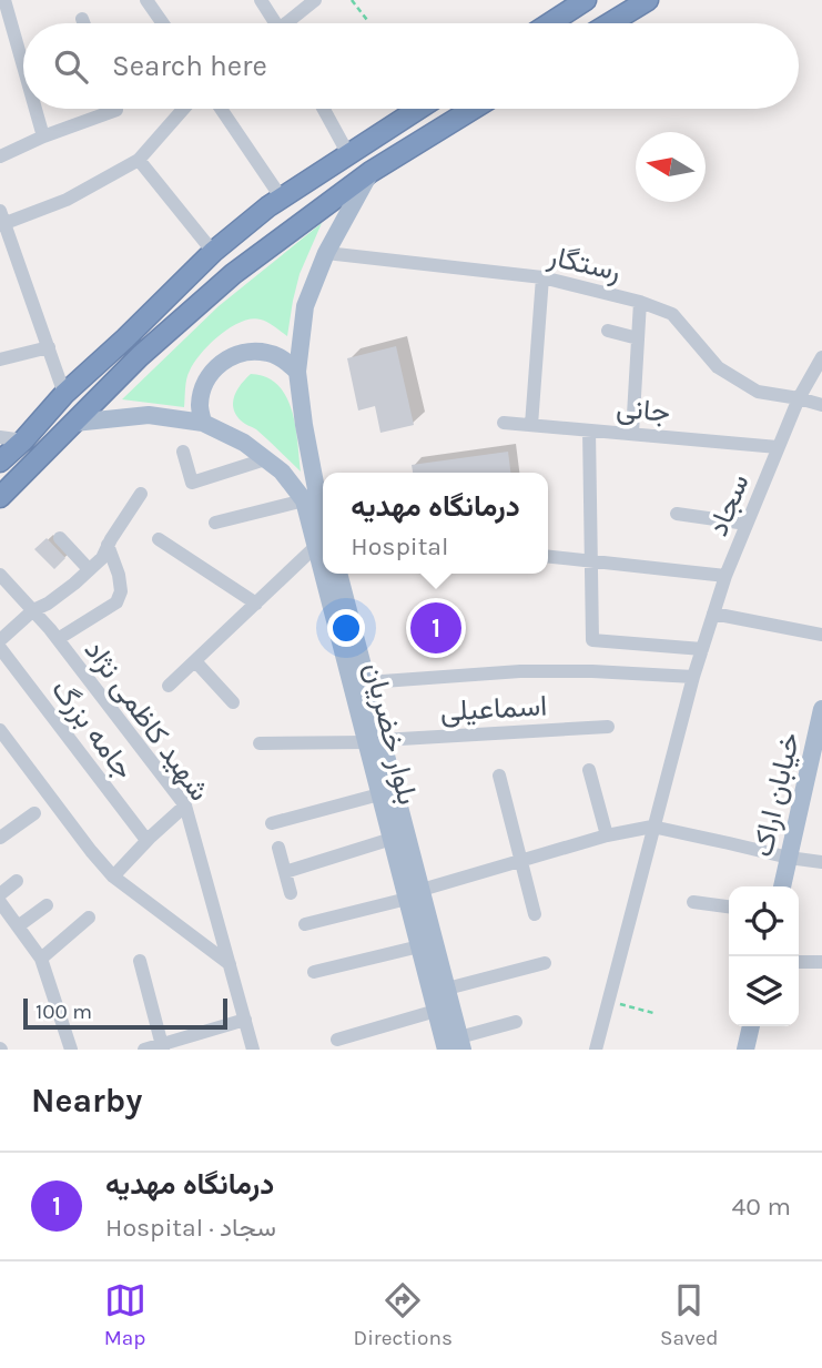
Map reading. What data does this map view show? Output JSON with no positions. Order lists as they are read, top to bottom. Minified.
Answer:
{"streets":{"main road":["بلوار خضریان","خیابان اراک"],"street":["رستگار","جانی","سجاد","اسماعیلی","شهید کاظمی نژاد","جامه بزرگ"]},"crossings":[["رستگار","سجاد"],["رستگار","بلوار خضریان"],["جانی","سجاد"],["اسماعیلی","بلوار خضریان"]],"scale_bar":"100 m","north":"left","page":{"search":"Search here","popup":["درمانگاه مهدیه","Hospital"],"pins":"1","scale":"100 m","heading":"Nearby","list":[{"mark":"1","name":"درمانگاه مهدیه","note":"Hospital · سجاد","value":"40 m"}],"nav":["Map","Directions","Saved"]}}
